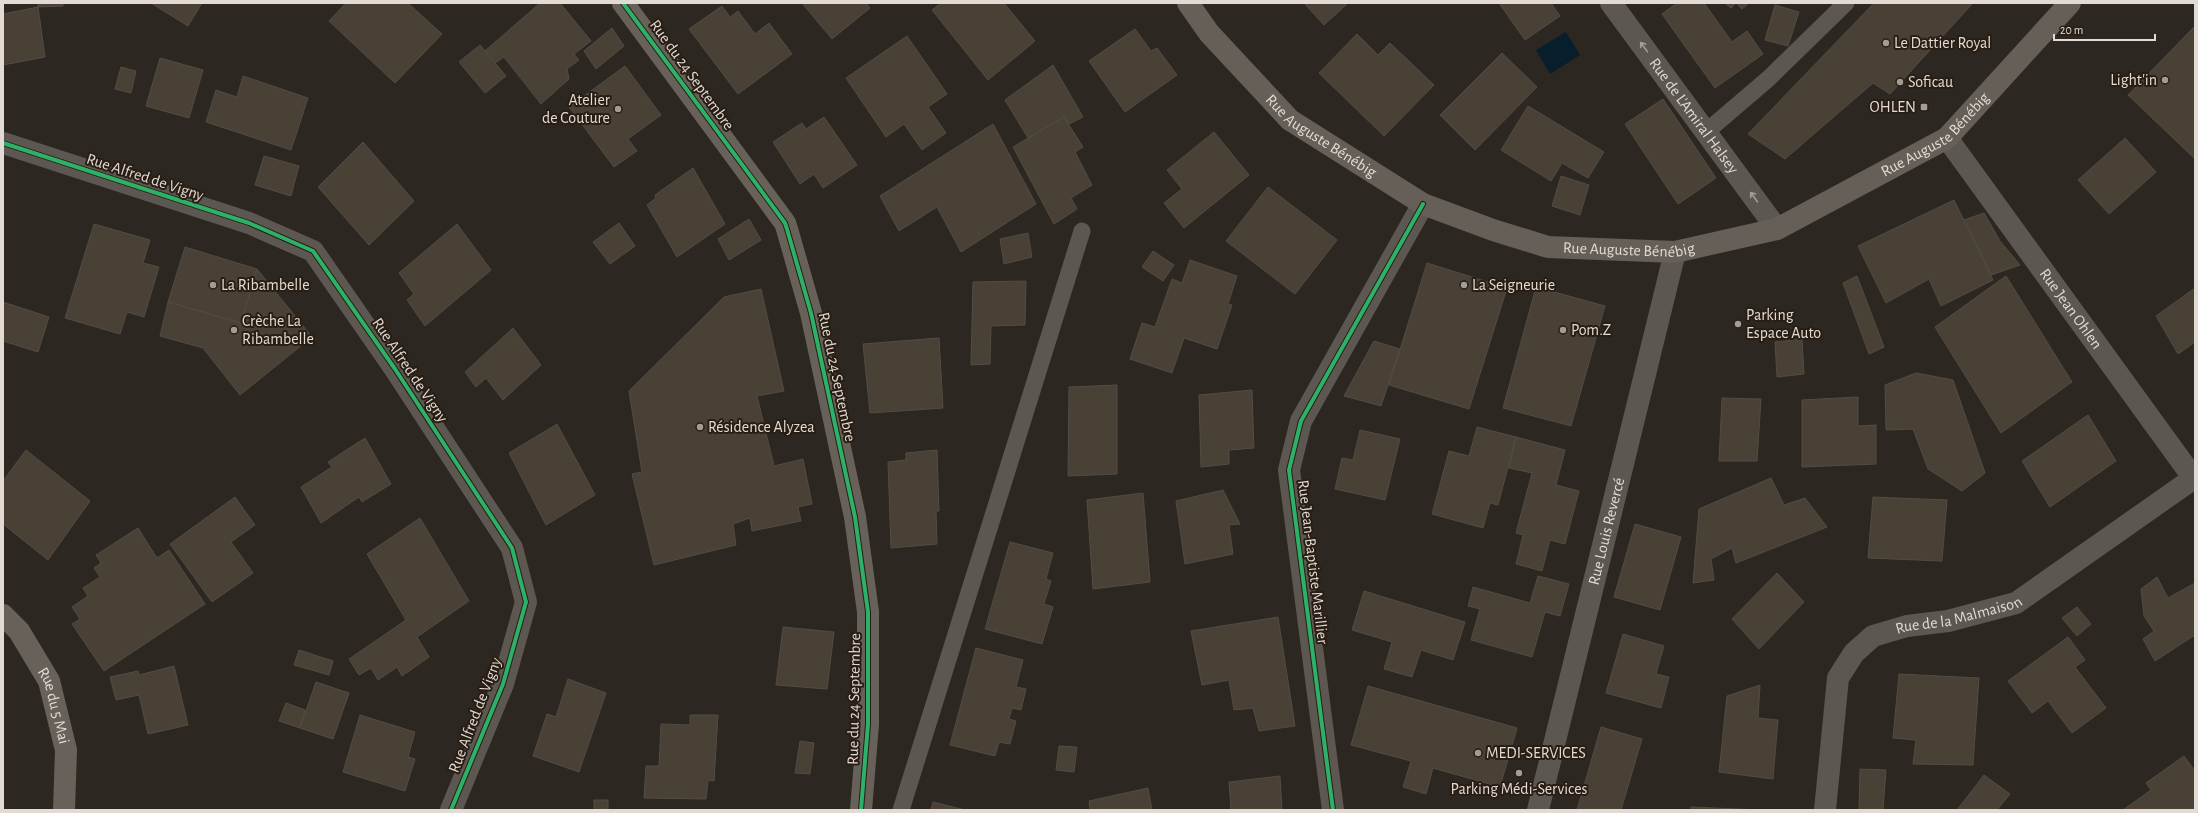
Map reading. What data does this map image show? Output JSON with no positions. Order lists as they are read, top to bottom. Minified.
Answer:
{"streets":{"main road":["Rue Auguste Bénébig"],"street":["Rue du 24 Septembre","Rue de L'Amiral Halsey","Rue Alfred de Vigny","Rue Jean Ohlen","Rue Louis Revercé","Rue Jean-Baptiste Marillier","Rue de la Malmaison","Rue du 5 Mai"]},"crossings":[["Rue de L'Amiral Halsey","Rue Auguste Bénébig"],["Rue Auguste Bénébig","Rue Jean Ohlen"],["Rue Auguste Bénébig","Rue Louis Revercé"],["Rue Auguste Bénébig","Rue Jean-Baptiste Marillier"],["Rue Jean Ohlen","Rue de la Malmaison"]],"one_way":["Rue de L'Amiral Halsey"],"places":{"other":["Le Dattier Royal","Light'in","Soficau","Atelier de Couture","La Ribambelle","La Seigneurie","Parking Espace Auto","Crèche La Ribambelle","Pom.Z","Résidence Alyzea","MEDI-SERVICES","Parking Médi-Services"],"transit":["OHLEN"]},"scale_bar":"20 m"}
